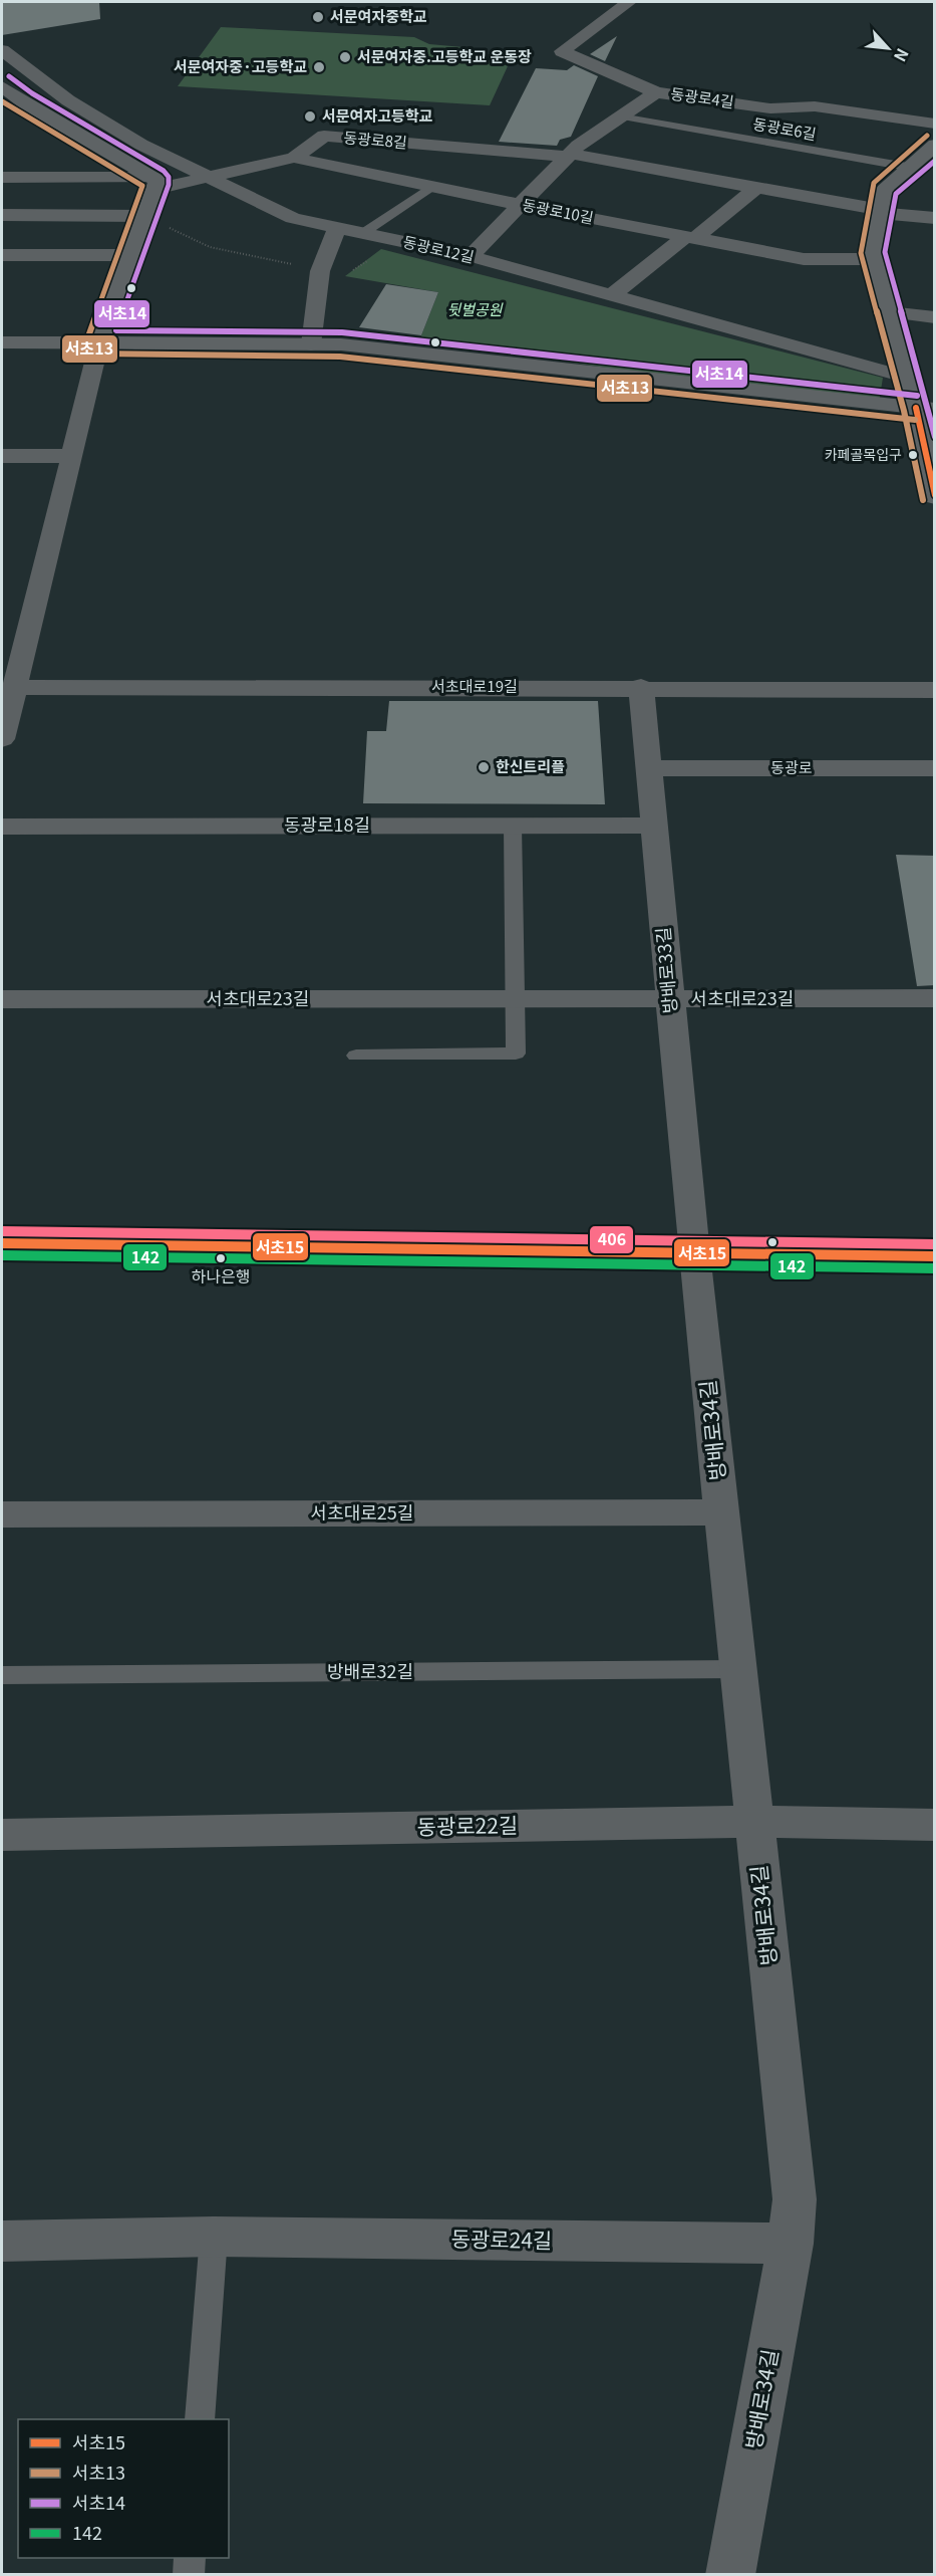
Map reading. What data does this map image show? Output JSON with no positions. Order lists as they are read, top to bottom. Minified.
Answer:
{"streets":{"street":["동광로4길","동광로8길","동광로10길","동광로12길","서초대로19길","동광로","동광로18길","방배로33길","서초대로23길","방배로34길","서초대로25길","동광로22길","동광로24길"],"lane":["동광로6길","방배로32길"]},"crossings":[["동광로8길","동광로10길"],["동광로8길","동광로12길"],["서초대로19길","방배로33길"],["동광로","방배로33길"],["동광로18길","방배로33길"],["방배로33길","서초대로23길"],["방배로33길","방배로34길"],["방배로34길","서초대로25길"],["방배로34길","방배로32길"],["방배로34길","동광로22길"],["방배로34길","동광로24길"]],"parks":["뒷벌공원"],"places":["서문여자중학교","서문여자중.고등학교 운동장","서문여자중·고등학교","서문여자고등학교","카페골목입구","한신트리플","하나은행"],"lines":["transit line 서초14","transit line 서초13","transit line 서초15","transit line 406","transit line 142"],"legend":["서초15","서초13","서초14","142"],"north":"bottom right"}
